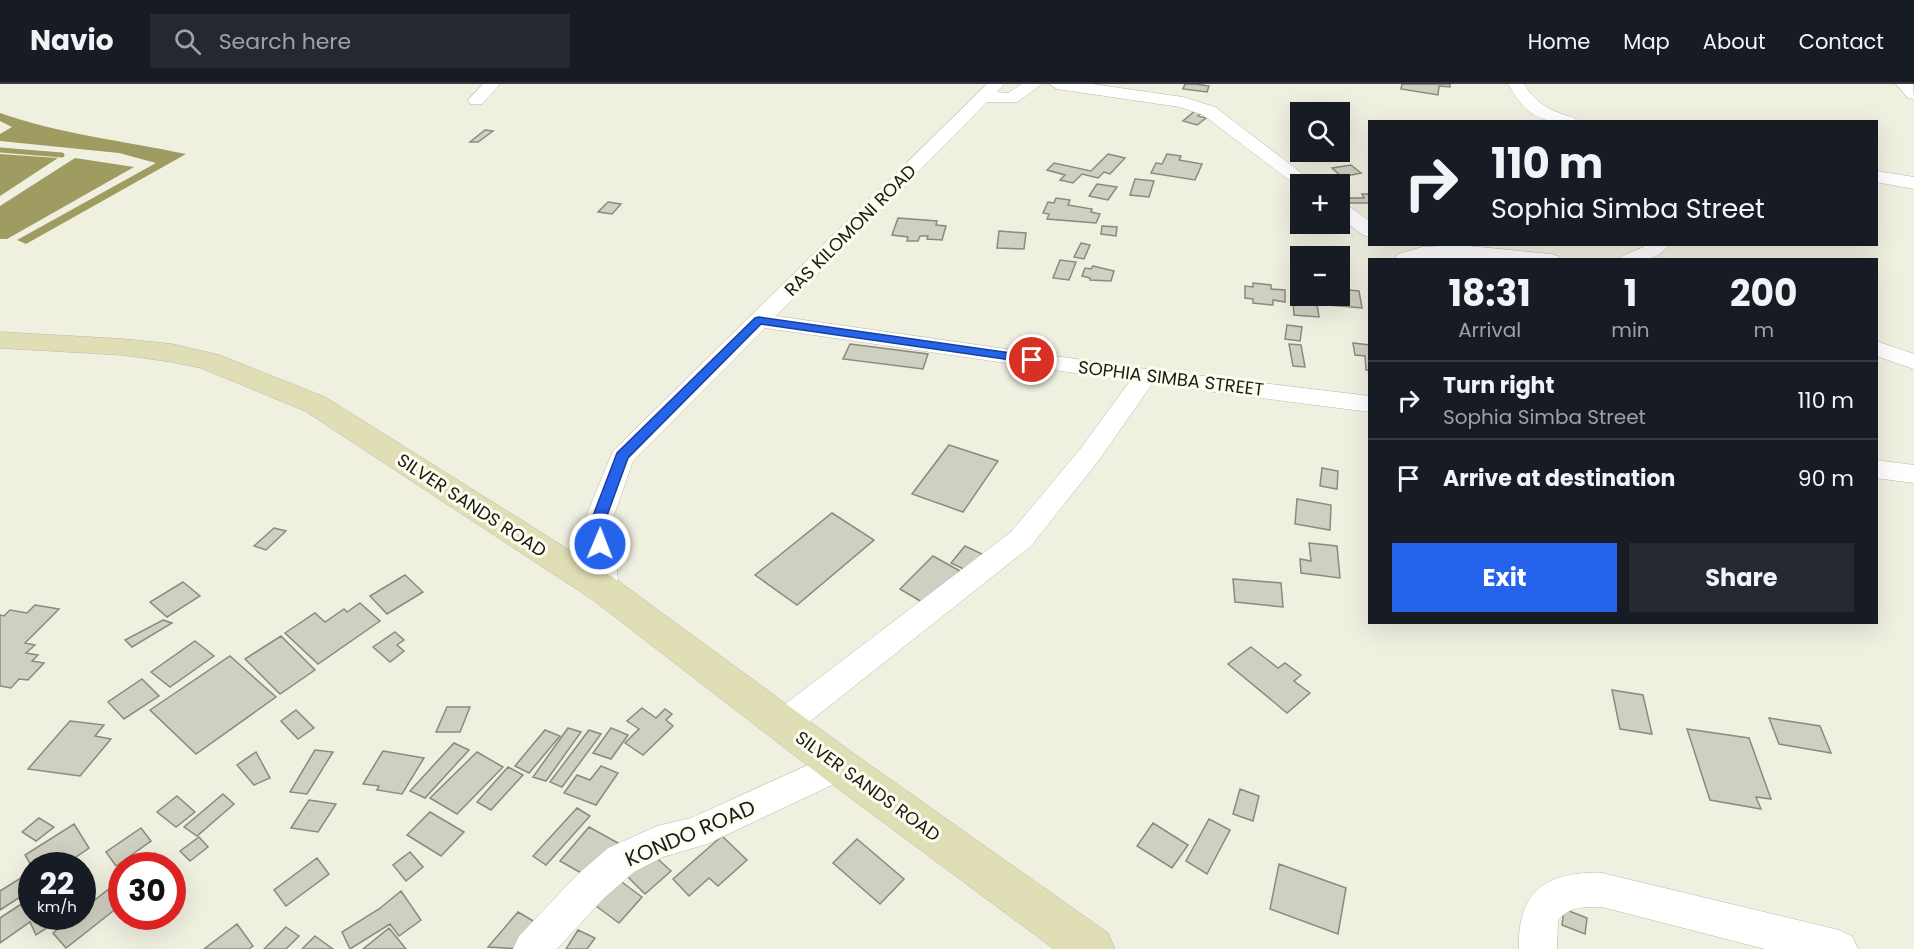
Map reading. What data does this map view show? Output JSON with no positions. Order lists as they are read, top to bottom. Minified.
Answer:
{"streets":{"street":["RAS KILOMONI ROAD","SOPHIA SIMBA STREET","SILVER SANDS ROAD","KONDO ROAD"]},"crossings":[["RAS KILOMONI ROAD","SOPHIA SIMBA STREET"],["RAS KILOMONI ROAD","SILVER SANDS ROAD"],["SILVER SANDS ROAD","KONDO ROAD"]],"page":{"header":"Navio","search":"Search here","nav":["Home","Map","About","Contact"],"map_buttons":["+","−"],"turn":["110 m","Sophia Simba Street"],"eta":["18:31","Arrival","1","min","200","m"],"list":[{"name":"Turn right","note":"Sophia Simba Street","value":"110 m"},{"name":"Arrive at destination","value":"90 m"}],"buttons":["Exit","Share"],"speed":"22 km/h","limit":"30"}}
